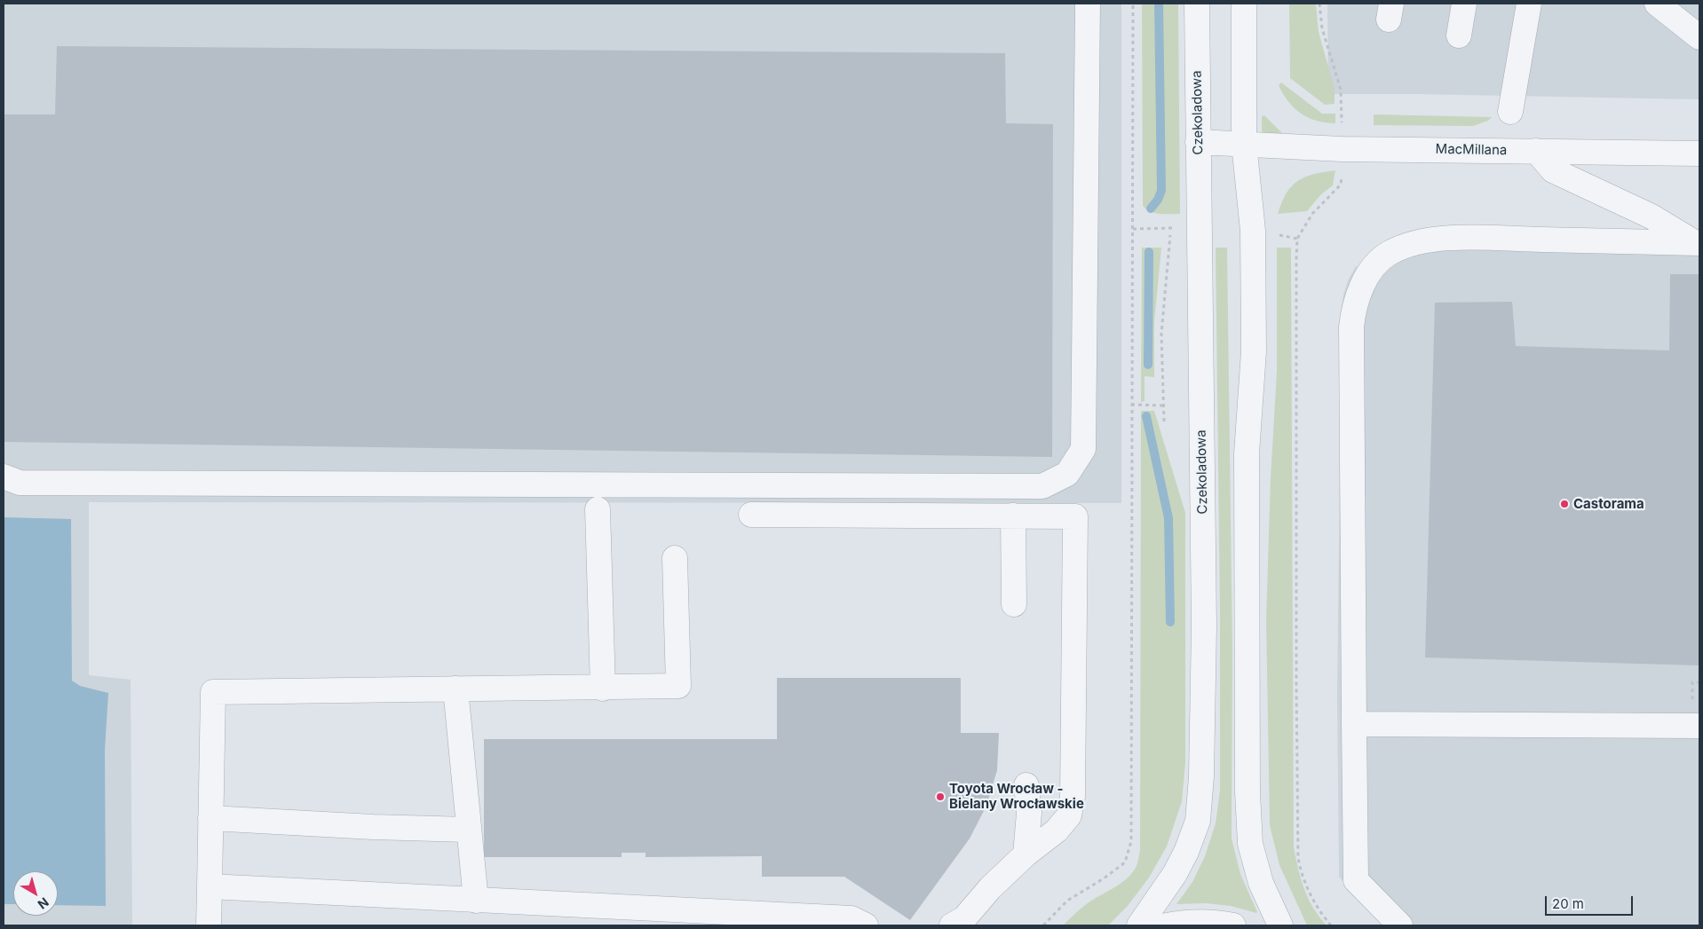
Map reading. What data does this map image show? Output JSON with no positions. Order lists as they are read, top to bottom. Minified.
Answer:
{"streets":{"street":["Czekoladowa","MacMillana"]},"crossings":[["Czekoladowa","MacMillana"]],"places":["Castorama","Toyota Wrocław - Bielany Wrocławskie"],"scale_bar":"20 m","north":"bottom right"}
